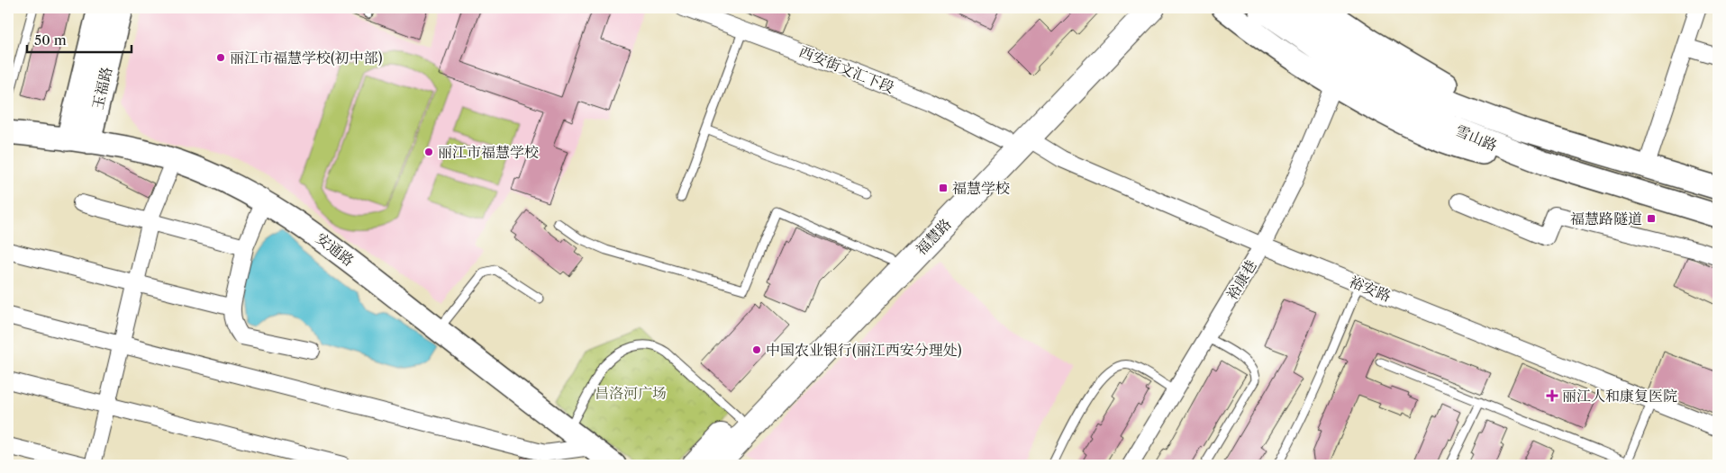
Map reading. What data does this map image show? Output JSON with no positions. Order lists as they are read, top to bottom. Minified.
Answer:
{"streets":{"main road":["玉福路","雪山路","福慧路","安通路"],"street":["西安街文汇下段","裕康巷","裕安路"]},"crossings":[["西安街文汇下段","福慧路"],["西安街文汇下段","裕安路"],["玉福路","安通路"],["福慧路","裕安路"],["裕康巷","裕安路"]],"parks":["昌洛河广场"],"places":{"other":["丽江市福慧学校(初中部)","丽江市福慧学校","中国农业银行(丽江西安分理处)"],"transit":["福慧学校","福慧路隧道"],"health":["丽江人和康复医院"]},"scale_bar":"50 m"}
